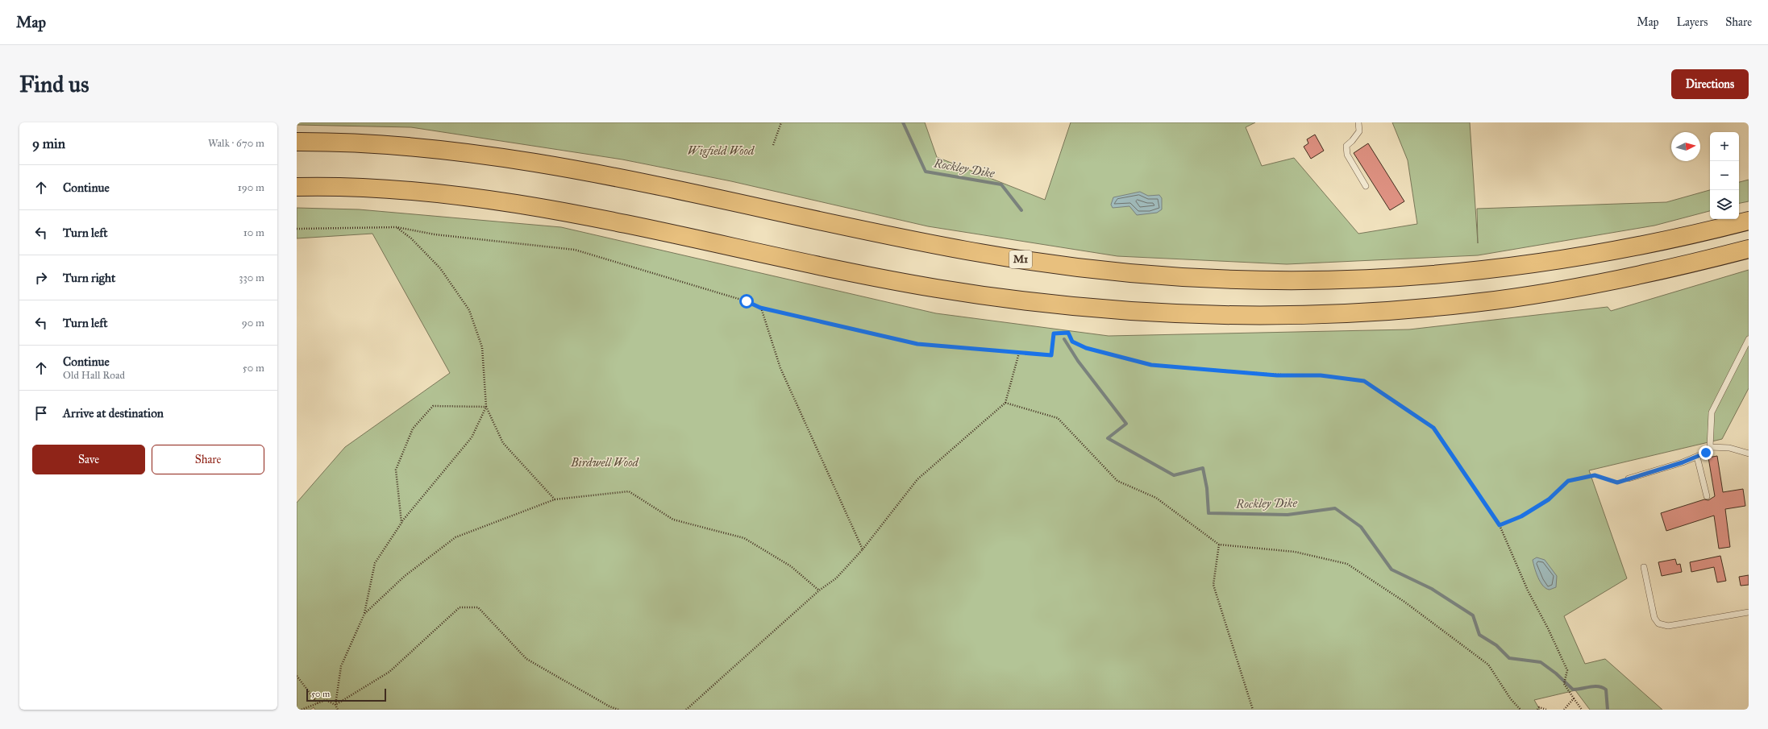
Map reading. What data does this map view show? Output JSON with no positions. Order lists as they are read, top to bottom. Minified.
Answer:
{"streets":{"highway":["M1"]},"water":["Rockley Dike"],"parks":["Wigfield Wood","Birdwell Wood"],"scale_bar":"50 m","north":"right","page":{"header":"Map","nav":["Map","Layers","Share"],"buttons":["Directions",["Save","Share"]],"title":"Find us","heading":["9 min","Walk · 670 m"],"map_buttons":["+","−"],"list":[["Continue","190 m"],["Turn left","10 m"],["Turn right","330 m"],["Turn left","90 m"],["Continue","Old Hall Road","50 m"],"Arrive at destination"],"scale":"50 m"}}
